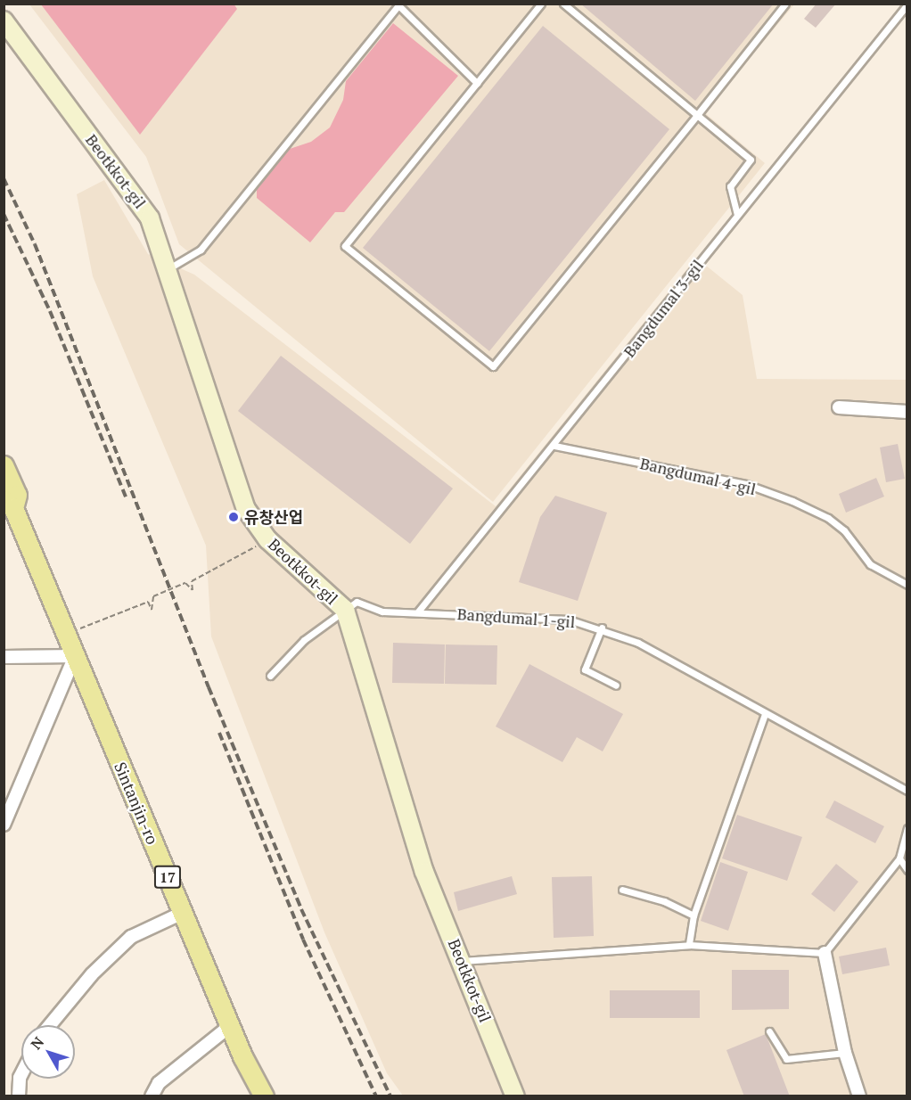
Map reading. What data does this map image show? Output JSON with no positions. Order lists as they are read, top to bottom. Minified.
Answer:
{"streets":{"main road":["Sintanjin-ro","17"],"street":["Beotkkot-gil"],"lane":["Bangdumal 3-gil","Bangdumal 4-gil","Bangdumal 1-gil"]},"crossings":[["Beotkkot-gil","Bangdumal 1-gil"],["Bangdumal 3-gil","Bangdumal 4-gil"],["Bangdumal 3-gil","Bangdumal 1-gil"]],"places":["유창산업"],"north":"top left"}
